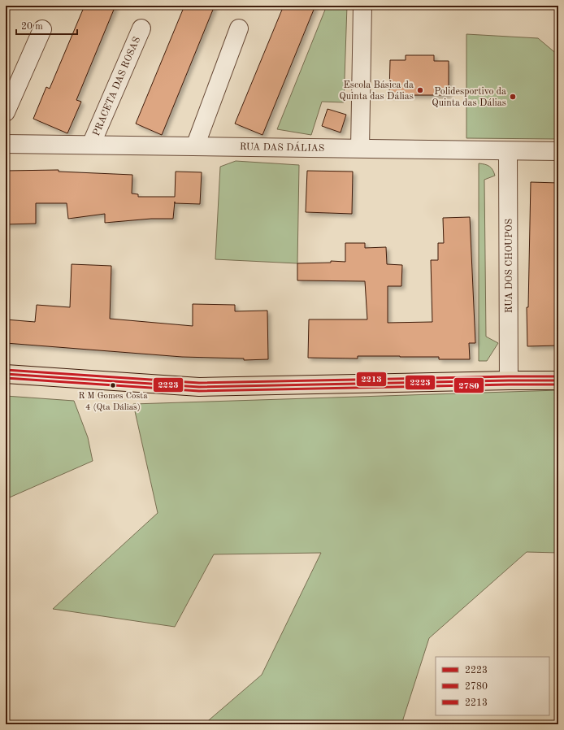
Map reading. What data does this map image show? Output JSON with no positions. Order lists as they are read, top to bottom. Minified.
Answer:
{"streets":{"street":["PRACETA DAS ROSAS","RUA DAS DÁLIAS","RUA DOS CHOUPOS"]},"crossings":[["PRACETA DAS ROSAS","RUA DAS DÁLIAS"],["RUA DAS DÁLIAS","RUA DOS CHOUPOS"]],"places":["Escola Básica da Quinta das Dálias","Polidesportivo da Quinta das Dálias","R M Gomes Costa 4 (Qta Dálias)"],"lines":["transit line 2213","transit line 2223","transit line 2780"],"legend":["2223","2780","2213"],"scale_bar":"20 m"}
